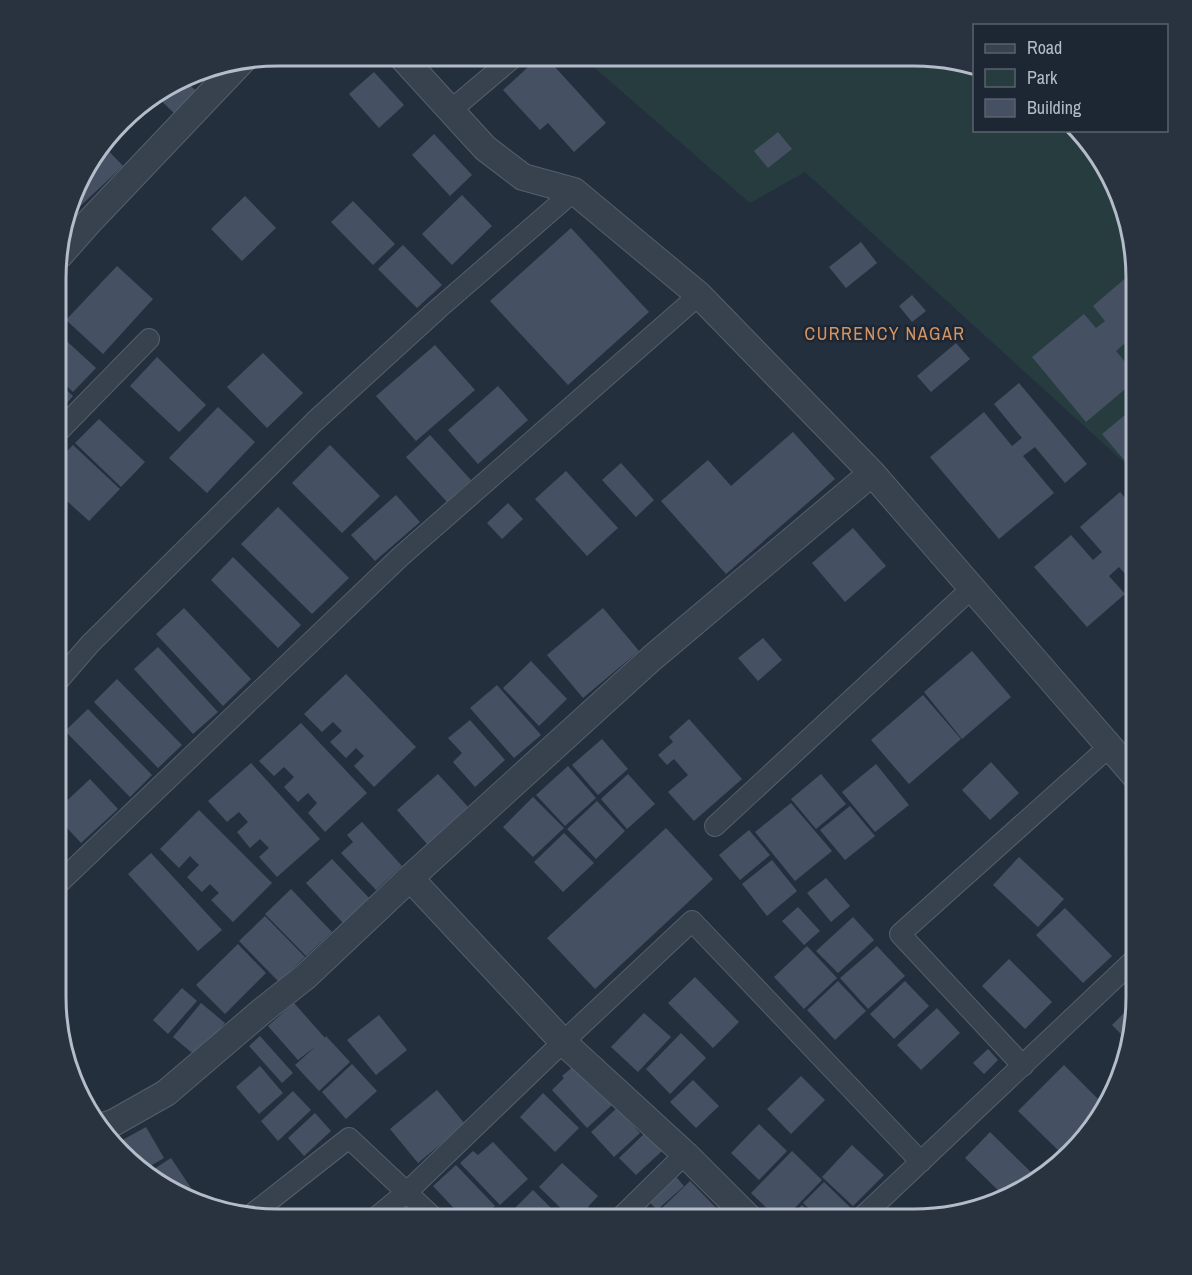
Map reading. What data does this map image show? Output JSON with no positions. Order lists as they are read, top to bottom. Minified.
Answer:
{"districts":["CURRENCY NAGAR"],"legend":["Road","Park","Building"]}
